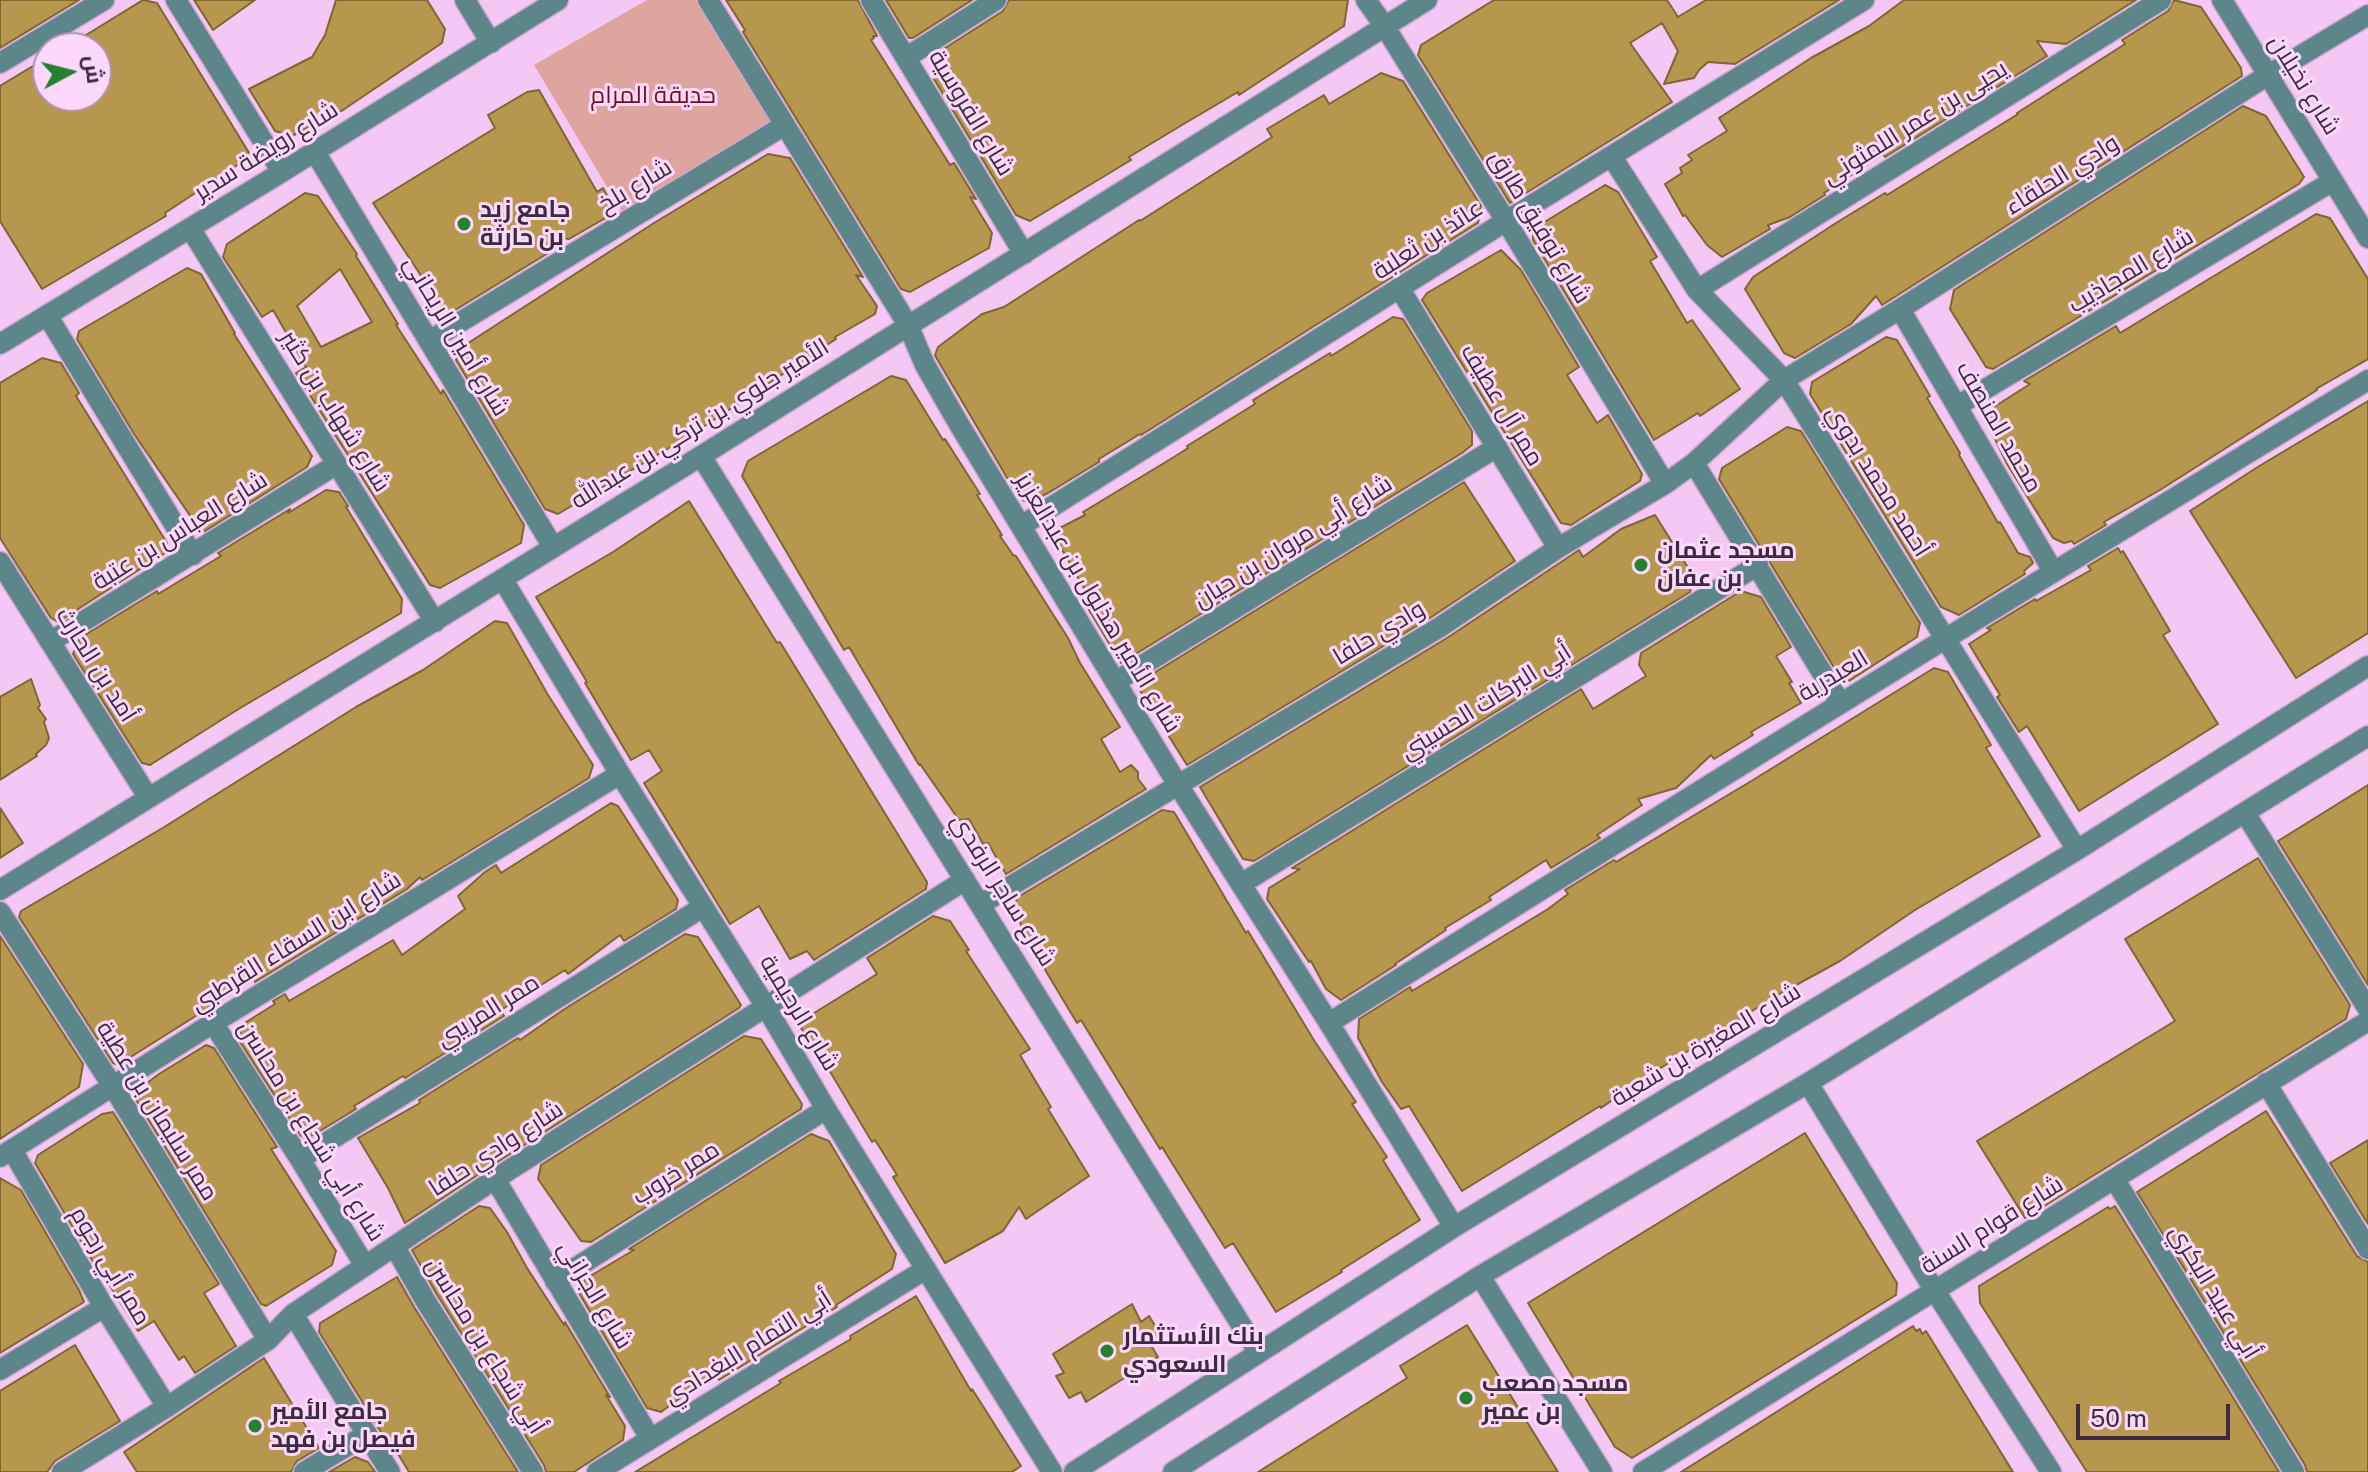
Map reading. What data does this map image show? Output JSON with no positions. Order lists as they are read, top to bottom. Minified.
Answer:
{"streets":{"street":["شارع نخيلان","شارع الفروسية","يحيى بن عمر اللمثوني","شارع رويضة سدير","وادي الحلقاء","شارع بلخ","شارع توفيق طارق","عائذ بن ثعلبة","شارع المجاذيب","شارع أمين الريحاني","ممر آل عطيف","شارع شهاب بن كثير","الأمير جلوي بن تركي بن عبدالله","محمد المنصف","أحمد محمد بدوي","شارع العباس بن عتبة","شارع أبي مروان بن حيان","شارع الأمير هذلول بن عبدالعزيز","وادي حلفا","أمد بن الحارث","العبدرية","أبي البركات الحسيني","شارع ساجر الرفدي","شارع ابن السقاء القرطبي","ممر المريبي","شارع الرحيمية","شارع المغيرة بن شعبة","ممر سليمان بن عطية","شارع أبي شجاع بن محاسن","شارع وادي حلفا","ممر خروب","شارع قوام السنة","ممر أبي رجوم","أبي عبيد البكري","شارع الجراني","أبي شجاع بن محاسن","أبي التمام البغدادي"]},"crossings":[["شارع نخيلان","وادي الحلقاء"],["شارع نخيلان","شارع المجاذيب"],["شارع الفروسية","الأمير جلوي بن تركي بن عبدالله"],["يحيى بن عمر اللمثوني","أحمد محمد بدوي"],["شارع رويضة سدير","شارع أمين الريحاني"],["شارع رويضة سدير","شارع شهاب بن كثير"],["وادي الحلقاء","محمد المنصف"],["وادي الحلقاء","أحمد محمد بدوي"],["وادي الحلقاء","وادي حلفا"],["شارع بلخ","شارع أمين الريحاني"],["شارع بلخ","شارع الأمير هذلول بن عبدالعزيز"],["شارع توفيق طارق","عائذ بن ثعلبة"],["شارع توفيق طارق","الأمير جلوي بن تركي بن عبدالله"],["شارع توفيق طارق","وادي حلفا"],["عائذ بن ثعلبة","ممر آل عطيف"],["عائذ بن ثعلبة","أحمد محمد بدوي"],["عائذ بن ثعلبة","شارع الأمير هذلول بن عبدالعزيز"],["شارع المجاذيب","محمد المنصف"],["شارع أمين الريحاني","الأمير جلوي بن تركي بن عبدالله"],["ممر آل عطيف","شارع أبي مروان بن حيان"],["ممر آل عطيف","وادي حلفا"],["شارع شهاب بن كثير","الأمير جلوي بن تركي بن عبدالله"],["شارع شهاب بن كثير","شارع العباس بن عتبة"],["الأمير جلوي بن تركي بن عبدالله","شارع الأمير هذلول بن عبدالعزيز"],["الأمير جلوي بن تركي بن عبدالله","أمد بن الحارث"],["الأمير جلوي بن تركي بن عبدالله","شارع ساجر الرفدي"],["الأمير جلوي بن تركي بن عبدالله","شارع الرحيمية"],["محمد المنصف","العبدرية"],["أحمد محمد بدوي","وادي حلفا"],["أحمد محمد بدوي","العبدرية"],["أحمد محمد بدوي","شارع المغيرة بن شعبة"],["شارع العباس بن عتبة","أمد بن الحارث"],["شارع أبي مروان بن حيان","شارع الأمير هذلول بن عبدالعزيز"],["شارع الأمير هذلول بن عبدالعزيز","وادي حلفا"],["شارع الأمير هذلول بن عبدالعزيز","العبدرية"],["شارع الأمير هذلول بن عبدالعزيز","أبي البركات الحسيني"],["شارع الأمير هذلول بن عبدالعزيز","شارع المغيرة بن شعبة"],["وادي حلفا","شارع ساجر الرفدي"],["شارع ساجر الرفدي","شارع المغيرة بن شعبة"],["شارع ساجر الرفدي","شارع وادي حلفا"],["شارع ابن السقاء القرطبي","شارع الرحيمية"],["شارع ابن السقاء القرطبي","ممر سليمان بن عطية"],["شارع ابن السقاء القرطبي","شارع أبي شجاع بن محاسن"],["شارع ابن السقاء القرطبي","ممر أبي رجوم"],["ممر المريبي","شارع الرحيمية"],["ممر المريبي","شارع أبي شجاع بن محاسن"],["شارع الرحيمية","شارع وادي حلفا"],["شارع الرحيمية","ممر خروب"],["شارع الرحيمية","أبي التمام البغدادي"],["ممر سليمان بن عطية","شارع وادي حلفا"],["شارع أبي شجاع بن محاسن","شارع وادي حلفا"],["شارع وادي حلفا","ممر أبي رجوم"],["شارع وادي حلفا","شارع الجراني"],["شارع وادي حلفا","أبي شجاع بن محاسن"],["ممر خروب","شارع الجراني"],["شارع قوام السنة","أبي عبيد البكري"],["شارع الجراني","أبي التمام البغدادي"]],"parks":["حديقة المرام"],"places":["جامع زيد بن حارثة","مسجد عثمان بن عفان","بنك الأستثمار السعودي","مسجد مصعب بن عمير","جامع الأمير فيصل بن فهد"],"scale_bar":"50 m","north":"right"}
